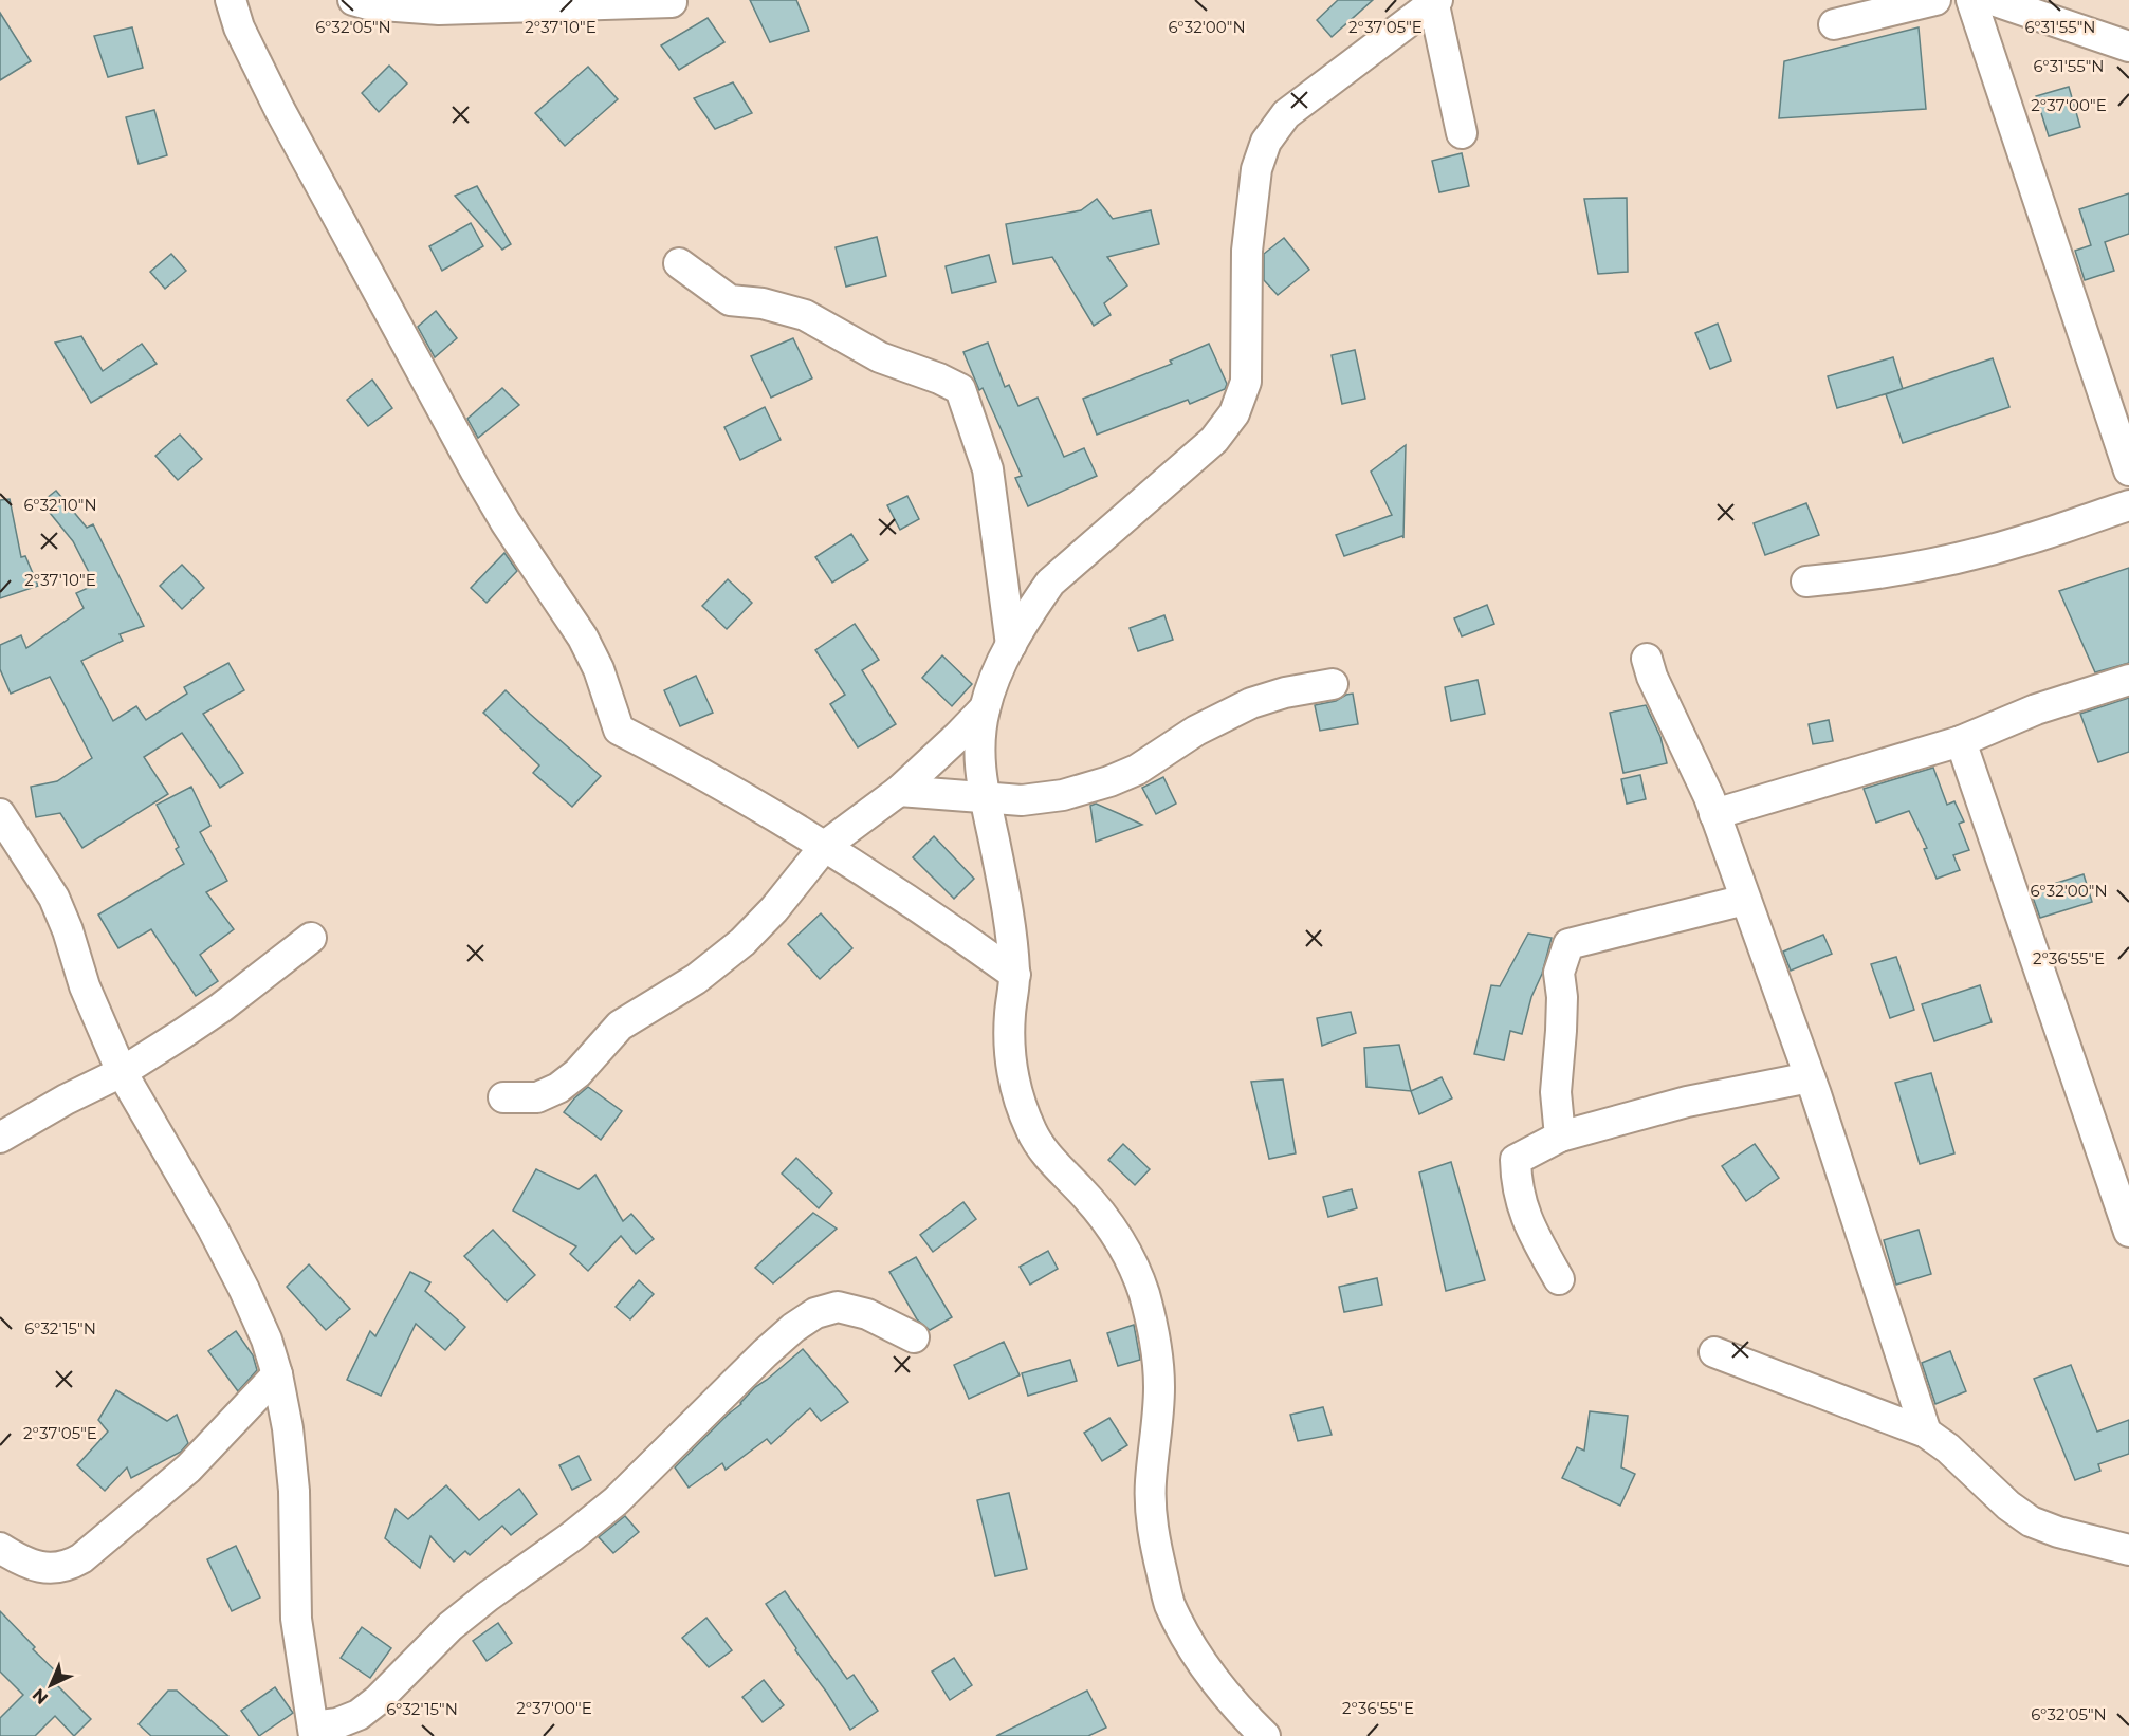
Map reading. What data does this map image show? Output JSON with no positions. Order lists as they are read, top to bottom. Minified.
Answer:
{"north":"bottom left","coordinates":["6°31'55\"N","6°32'05\"N","6°32'00\"N","2°37'10\"E","2°37'05\"E","2°37'00\"E","6°32'10\"N","2°36'55\"E","6°32'15\"N"]}
